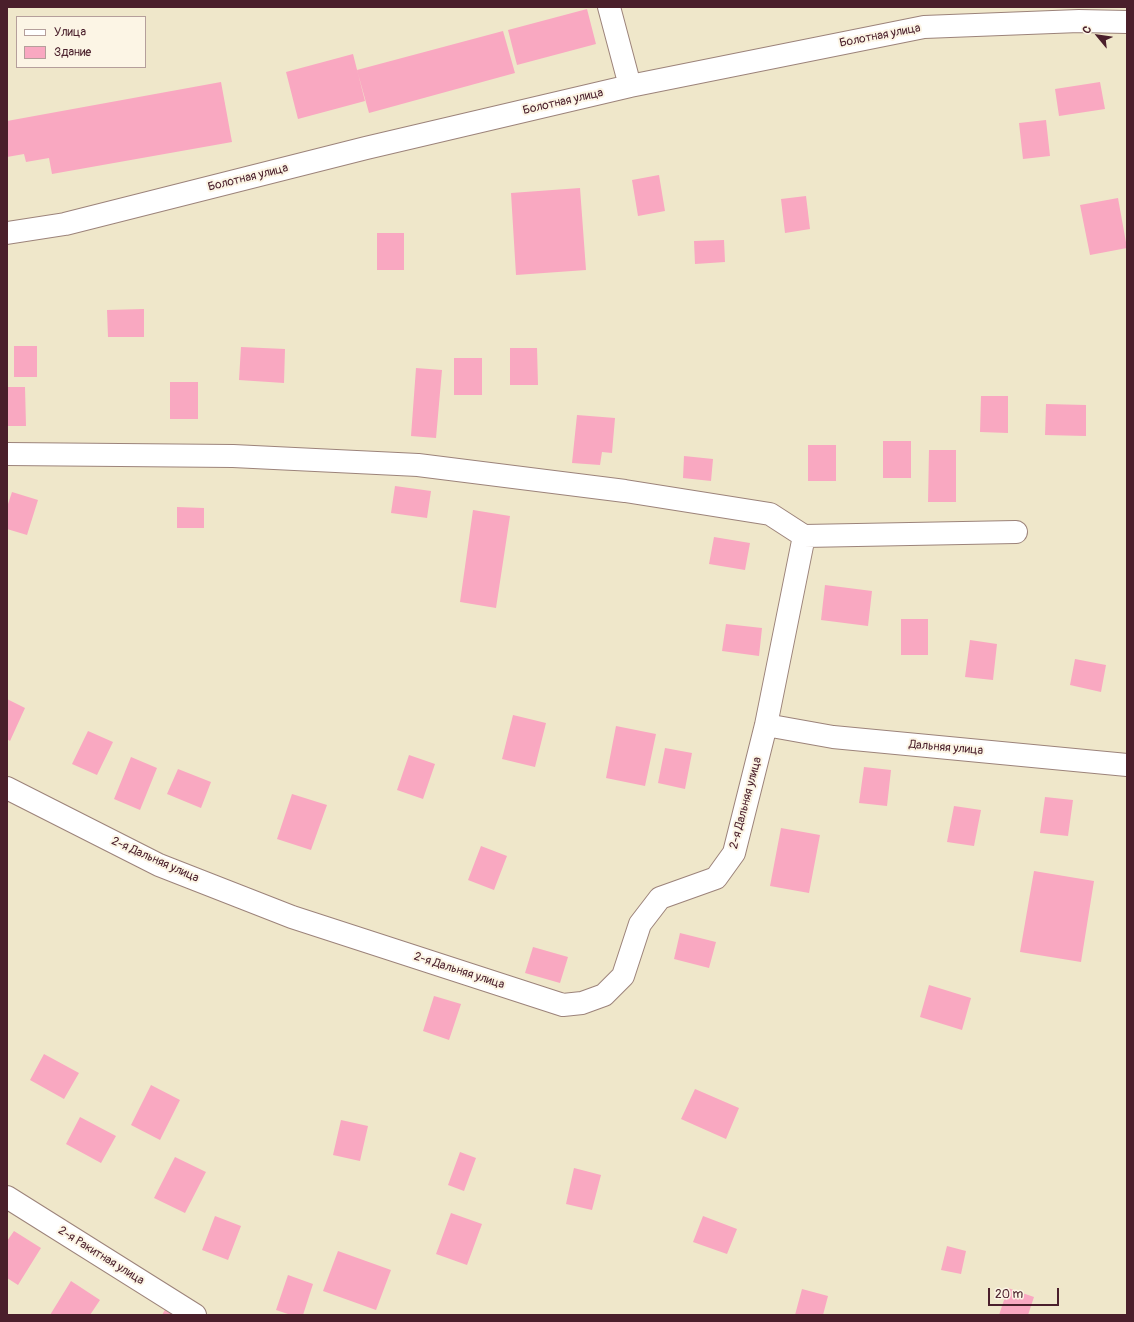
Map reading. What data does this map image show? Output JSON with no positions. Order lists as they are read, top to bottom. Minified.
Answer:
{"streets":{"street":["Болотная улица","Дальняя улица","2-я Дальняя улица","2-я Ракитная улица"]},"crossings":[["Дальняя улица","2-я Дальняя улица"]],"legend":["Улица","Здание"],"scale_bar":"20 m","north":"top left"}
